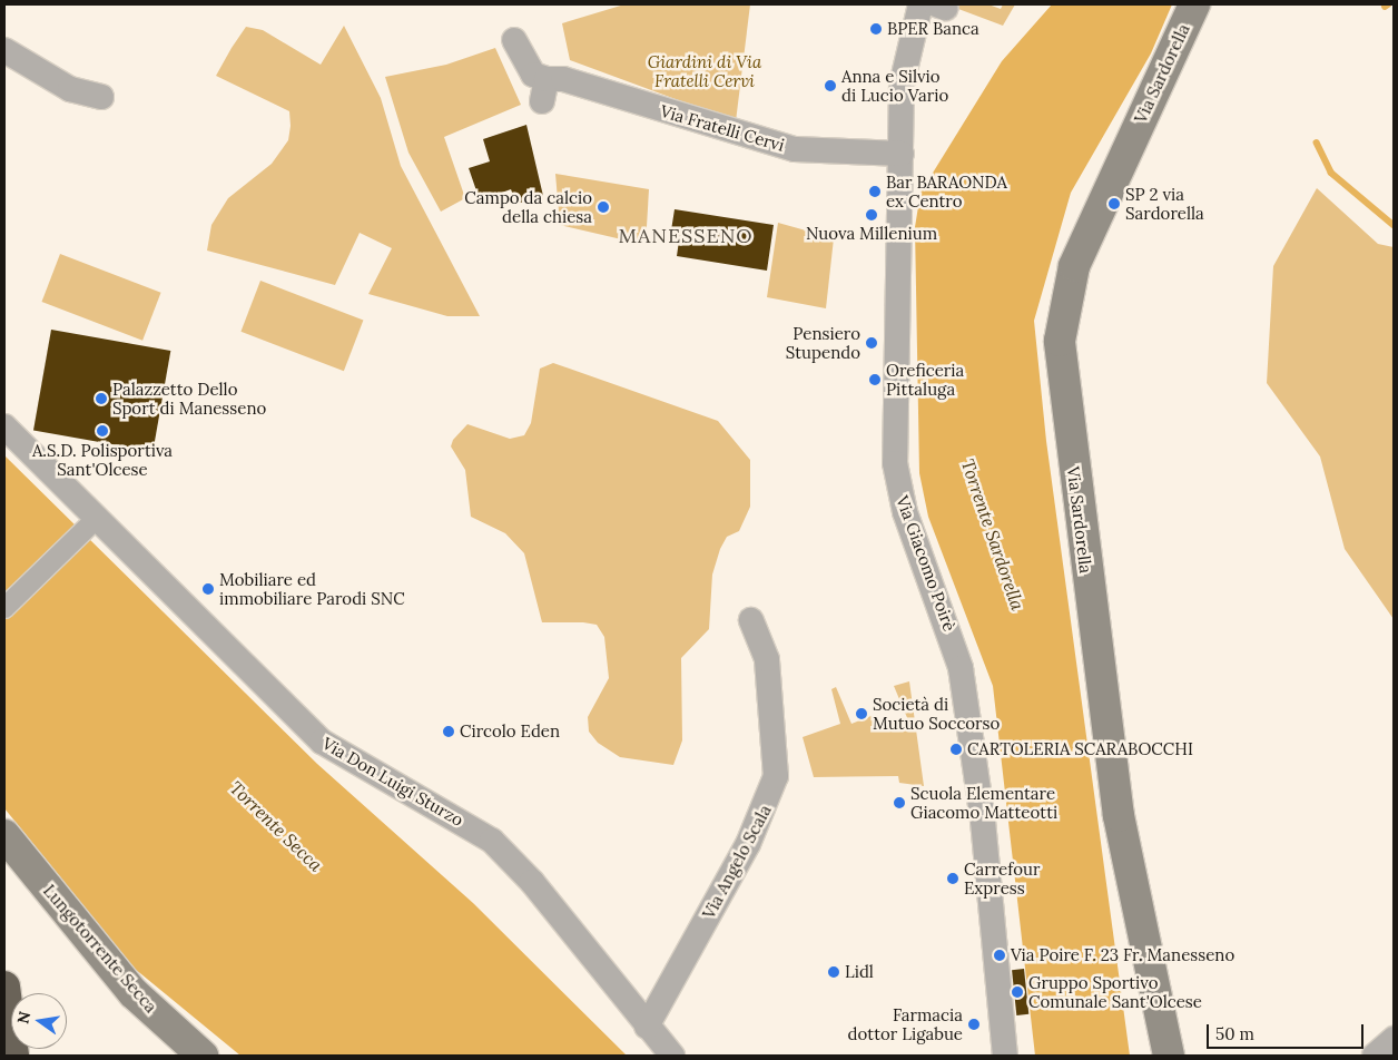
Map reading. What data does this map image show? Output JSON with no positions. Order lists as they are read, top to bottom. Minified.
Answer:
{"streets":{"main road":["Via Sardorella","Lungotorrente Secca"],"street":["Via Fratelli Cervi","Via Giacomo Poirè","Via Don Luigi Sturzo","Via Angelo Scala"]},"crossings":[["Via Fratelli Cervi","Via Giacomo Poirè"],["Via Don Luigi Sturzo","Via Angelo Scala"]],"districts":["MANESSENO"],"water":["Torrente Sardorella","Torrente Secca"],"parks":["Giardini di Via Fratelli Cervi"],"places":["BPER Banca","Anna e Silvio di Lucio Vario","Bar BARAONDA ex Centro","SP 2 via Sardorella","Campo da calcio della chiesa","Nuova Millenium","Pensiero Stupendo","Oreficeria Pittaluga","Palazzetto Dello Sport di Manesseno","A.S.D. Polisportiva Sant'Olcese","Mobiliare ed immobiliare Parodi SNC","Società di Mutuo Soccorso","Circolo Eden","CARTOLERIA SCARABOCCHI","Scuola Elementare Giacomo Matteotti","Carrefour Express","Via Poire F. 23 Fr. Manesseno","Lidl","Gruppo Sportivo Comunale Sant'Olcese","Farmacia dottor Ligabue"],"scale_bar":"50 m","north":"left"}
